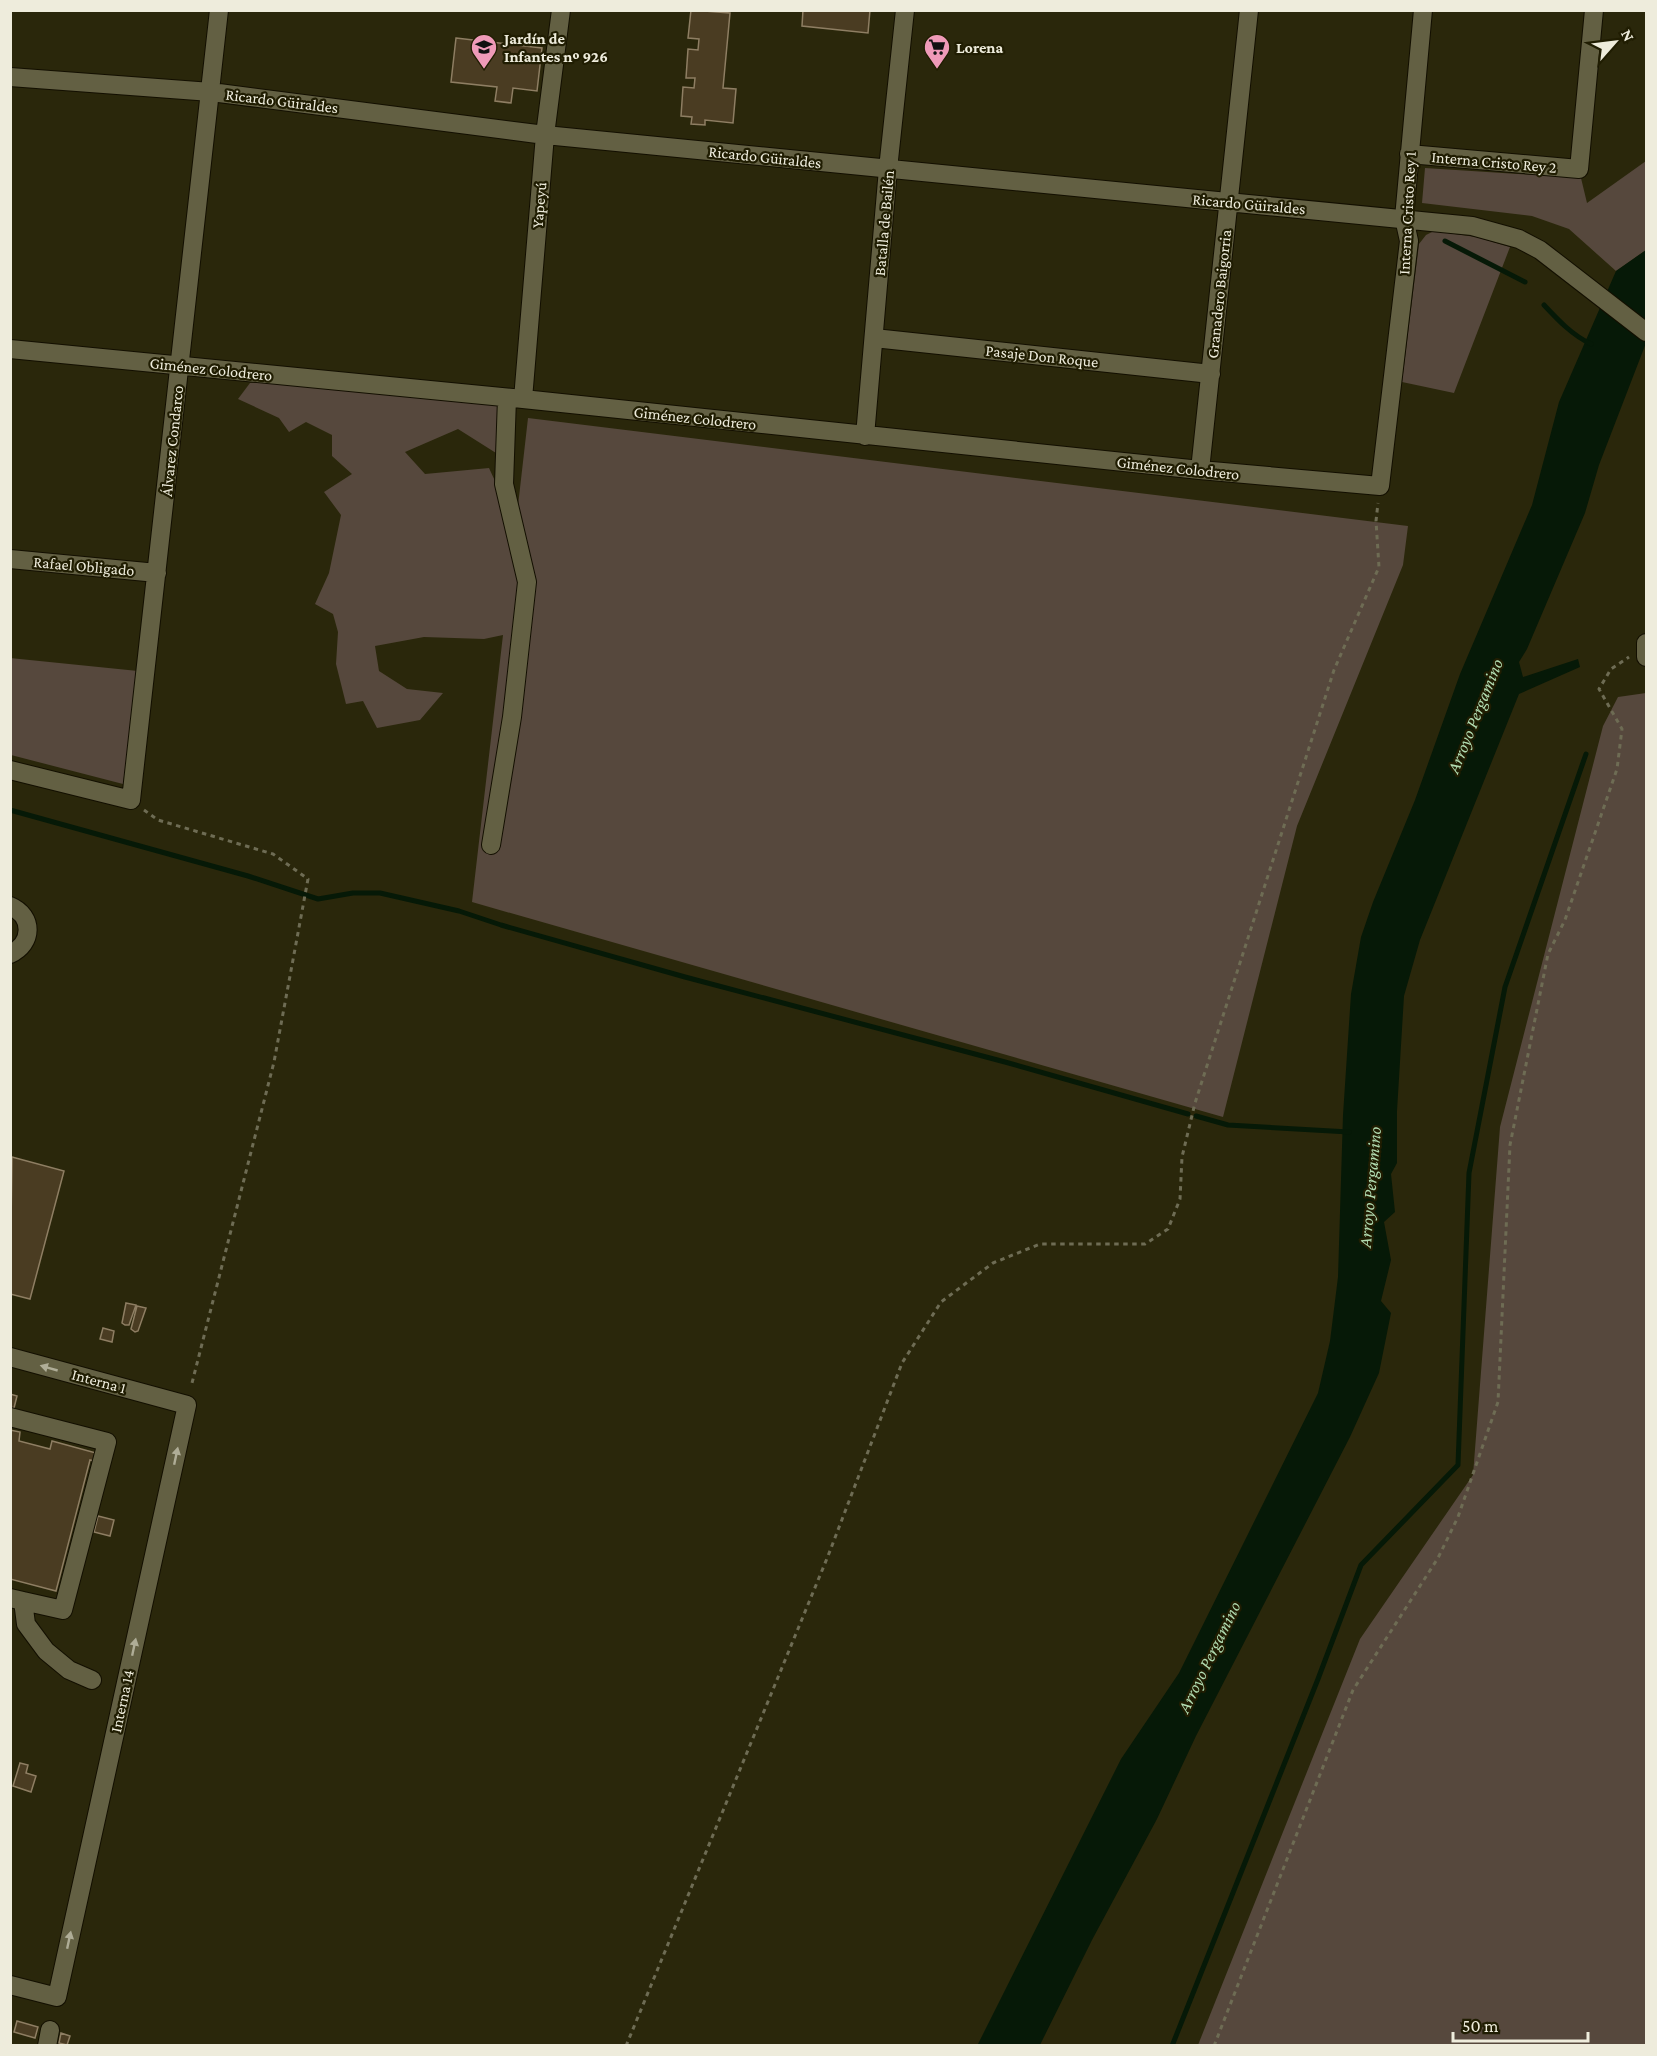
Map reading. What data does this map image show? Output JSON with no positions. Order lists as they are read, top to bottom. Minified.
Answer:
{"streets":{"street":["Ricardo Güiraldes","Interna Cristo Rey 2","Yapeyú","Interna Cristo Rey 1","Batalla de Bailén","Granadero Baigorria","Pasaje Don Roque","Giménez Colodrero","Álvarez Condarco","Rafael Obligado","Interna 1","Interna 14"]},"crossings":[["Ricardo Güiraldes","Yapeyú"],["Ricardo Güiraldes","Interna Cristo Rey 1"],["Ricardo Güiraldes","Batalla de Bailén"],["Ricardo Güiraldes","Granadero Baigorria"],["Ricardo Güiraldes","Álvarez Condarco"],["Interna Cristo Rey 2","Interna Cristo Rey 1"],["Yapeyú","Giménez Colodrero"],["Interna Cristo Rey 1","Giménez Colodrero"],["Batalla de Bailén","Pasaje Don Roque"],["Batalla de Bailén","Giménez Colodrero"],["Granadero Baigorria","Pasaje Don Roque"],["Granadero Baigorria","Giménez Colodrero"],["Giménez Colodrero","Álvarez Condarco"],["Álvarez Condarco","Rafael Obligado"],["Interna 1","Interna 14"]],"one_way":["Interna 1","Interna 14"],"water":["Arroyo Pergamino"],"places":{"school or university":["Jardín de Infantes nº 926"],"supermarket":["Lorena"]},"scale_bar":"50 m","north":"top right"}
